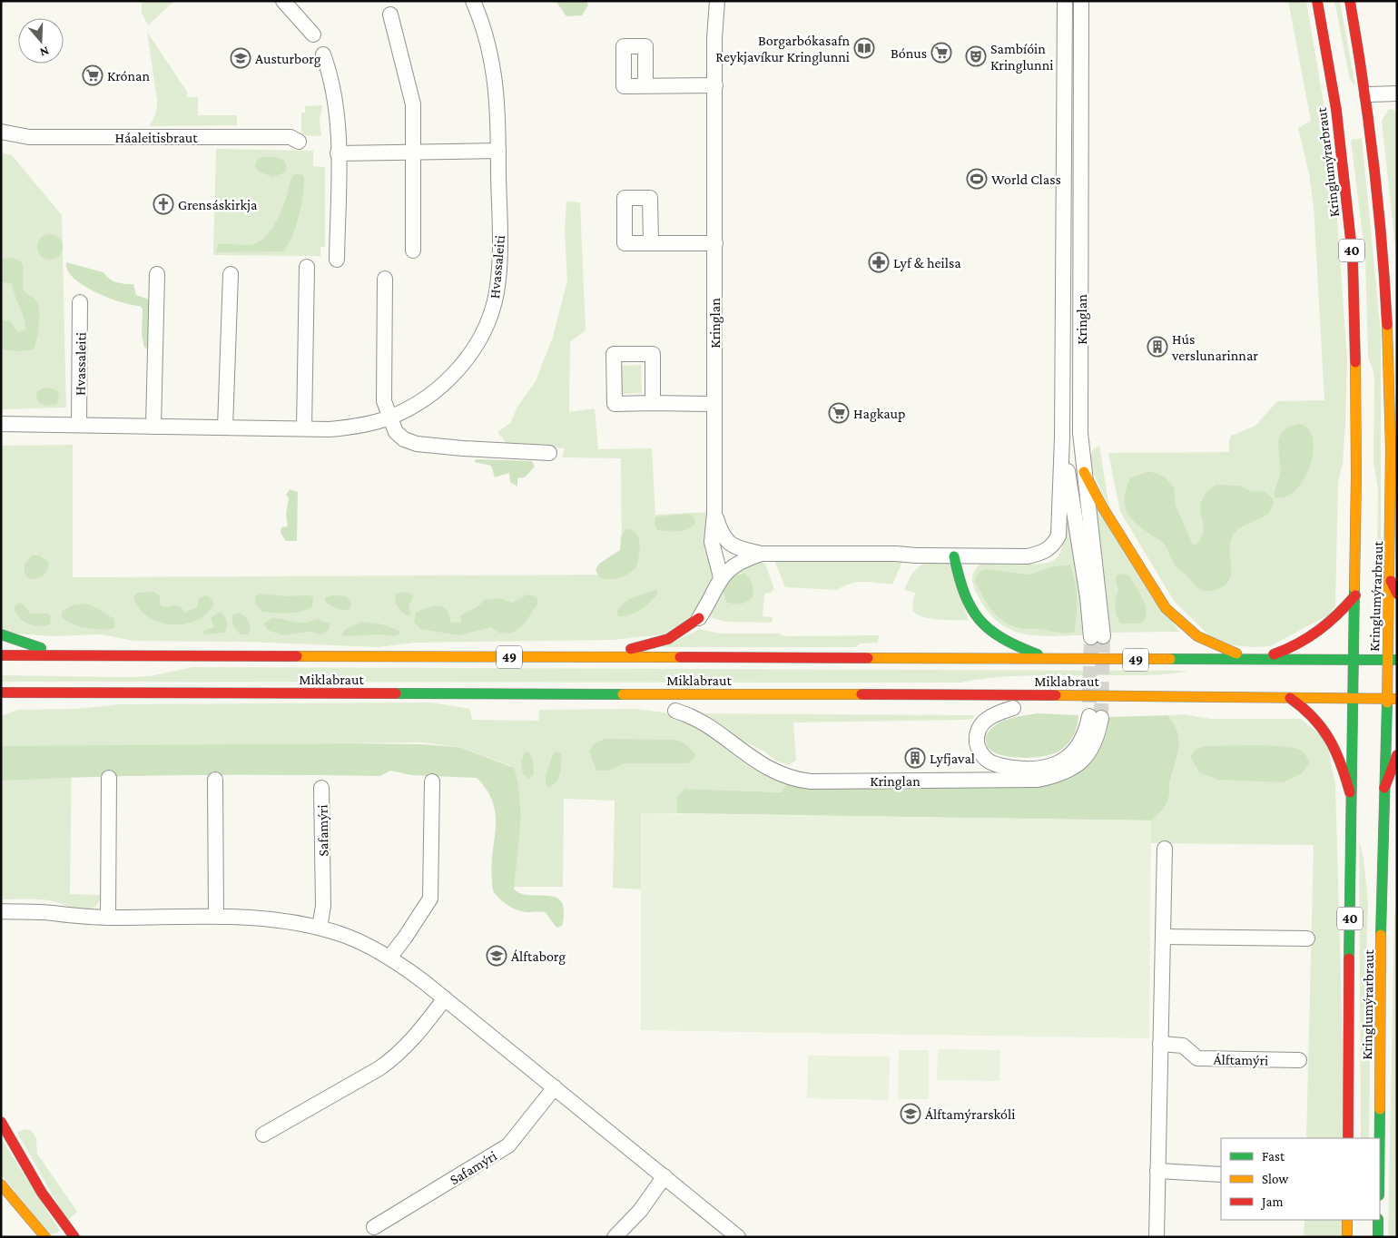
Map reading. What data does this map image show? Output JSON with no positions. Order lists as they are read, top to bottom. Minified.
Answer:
{"streets":{"main road":["Kringlumýrarbraut","40","49","Miklabraut"],"street":["Háaleitisbraut","Hvassaleiti","Kringlan","Safamýri","Álftamýri"]},"crossings":[["Kringlumýrarbraut","Miklabraut"]],"places":{"library":["Borgarbókasafn Reykjavíkur Kringlunni"],"supermarket":["Bónus","Krónan","Hagkaup"],"theatre":["Sambíóin Kringlunni"],"school or university":["Austurborg","Álftaborg","Álftamýrarskóli"],"sports":["World Class"],"church":["Grensáskirkja"],"pharmacy":["Lyf & heilsa"],"building":["Hús verslunarinnar","Lyfjaval"]},"legend":["Fast","Slow","Jam"],"north":"bottom"}
